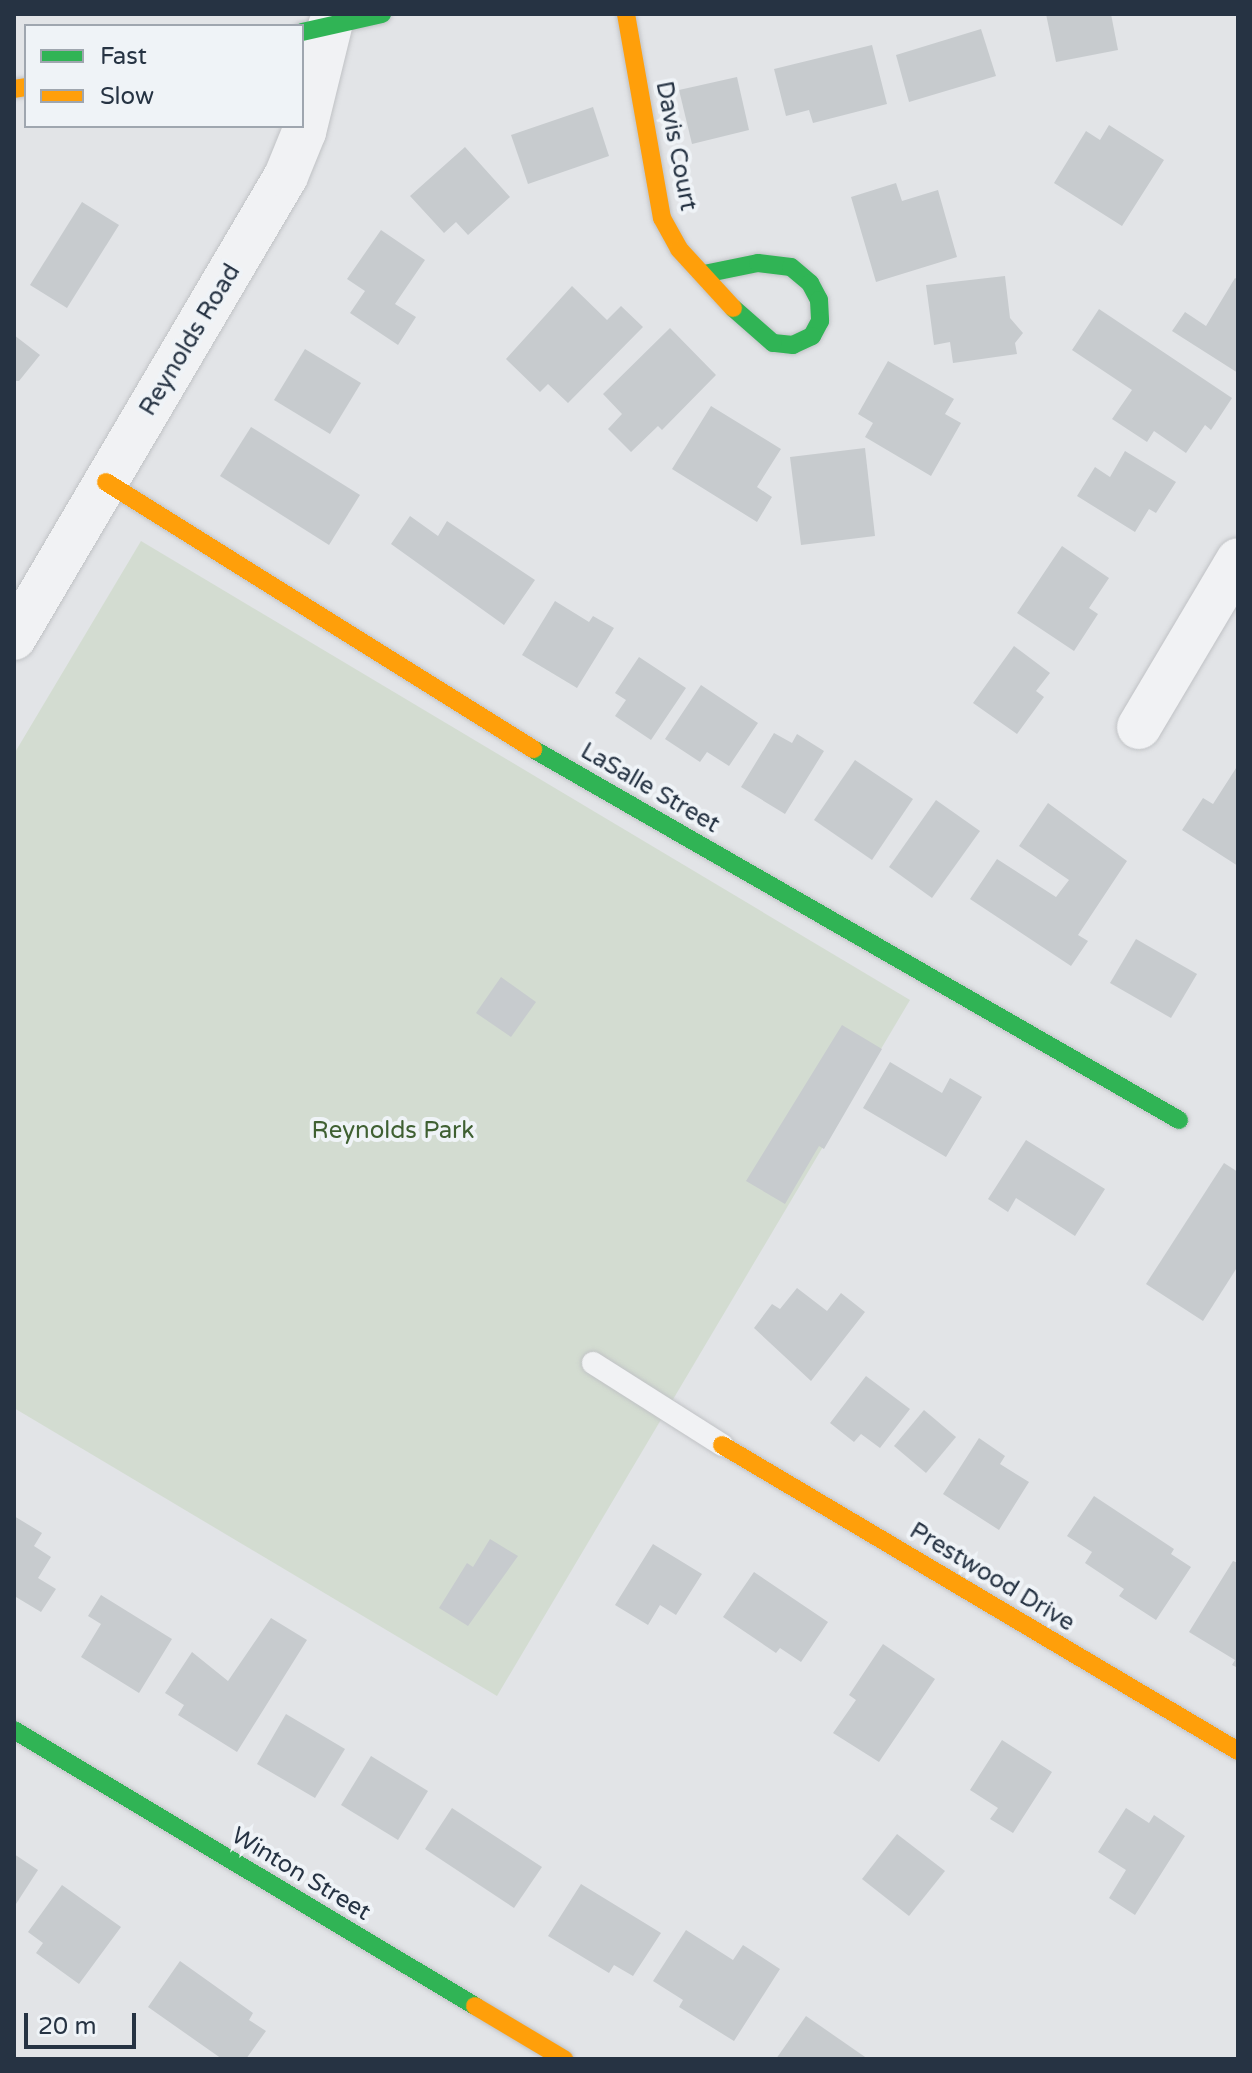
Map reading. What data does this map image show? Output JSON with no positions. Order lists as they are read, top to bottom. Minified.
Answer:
{"streets":{"street":["Davis Court","Reynolds Road","LaSalle Street","Prestwood Drive","Winton Street"]},"crossings":[["Reynolds Road","LaSalle Street"]],"parks":["Reynolds Park"],"legend":["Fast","Slow"],"scale_bar":"20 m"}
